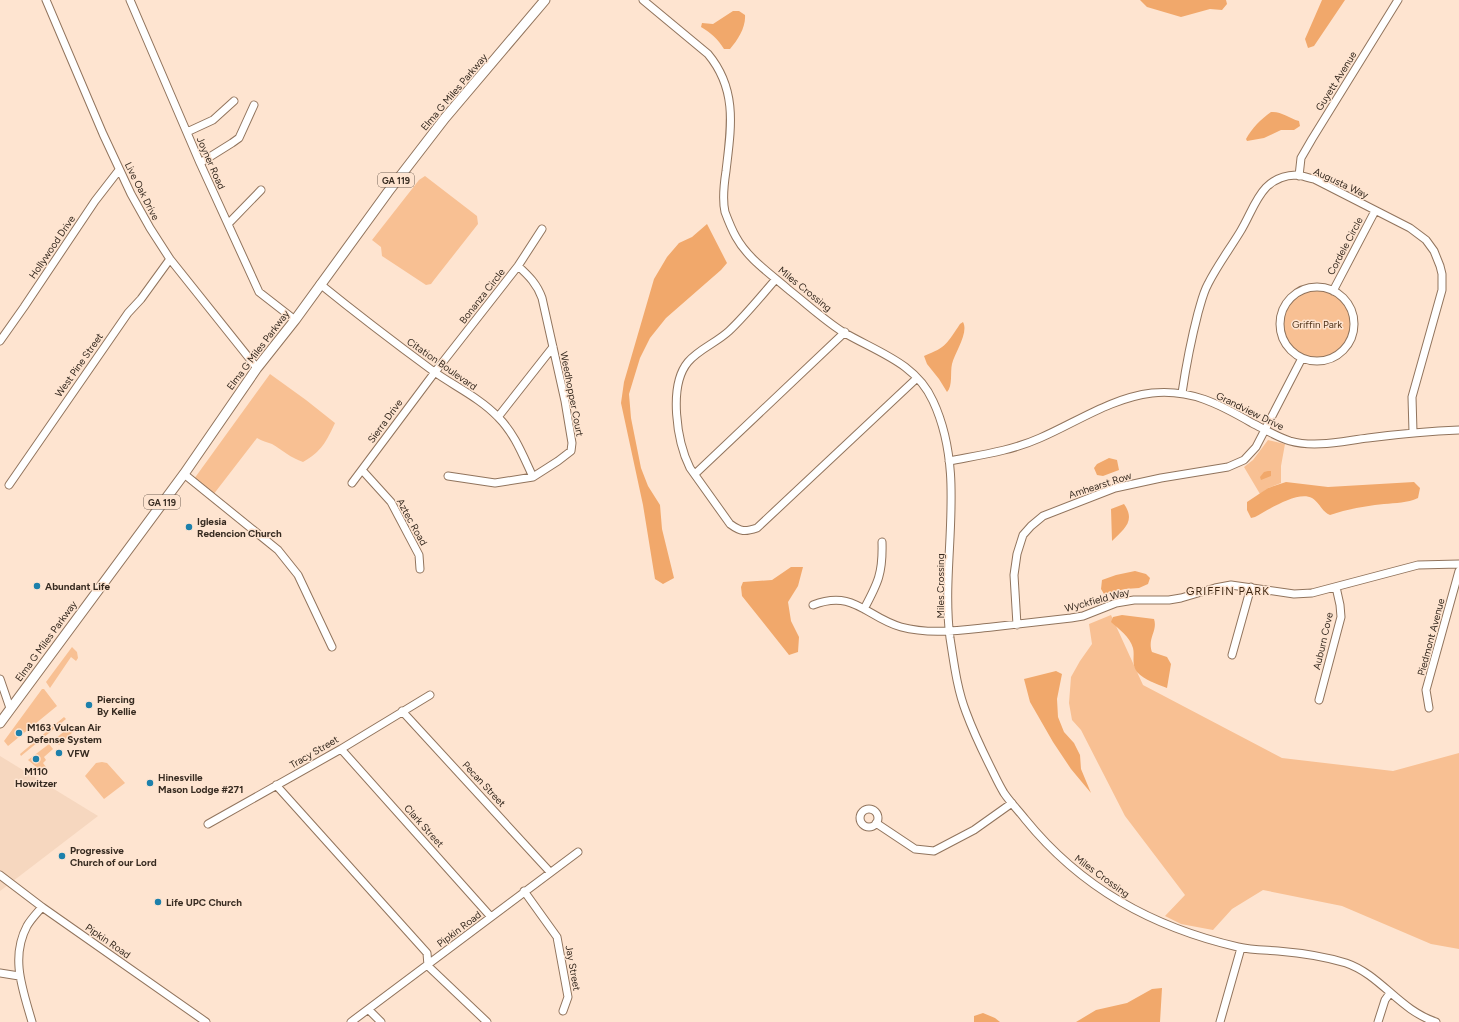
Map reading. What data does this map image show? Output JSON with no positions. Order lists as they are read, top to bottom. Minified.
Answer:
{"streets":{"main road":["Elma G Miles Parkway","GA 119"],"street":["Guyett Avenue","Joyner Road","Augusta Way","Live Oak Drive","Cordele Circle","Hollywood Drive","Miles Crossing","Bonanza Circle","Citation Boulevard","West Pine Street","Weedhopper Court","Grandview Drive","Sierra Drive","Amhearst Row","Aztec Road","Wyckfield Way","Piedmont Avenue","Auburn Cove","Tracy Street","Pecan Street","Clark Street","Pipkin Road","Jay Street"]},"crossings":[["Guyett Avenue","Augusta Way"],["Elma G Miles Parkway","Joyner Road"],["Elma G Miles Parkway","Live Oak Drive"],["Elma G Miles Parkway","Citation Boulevard"],["Augusta Way","Cordele Circle"],["Augusta Way","Grandview Drive"],["Live Oak Drive","Hollywood Drive"],["Live Oak Drive","West Pine Street"],["Miles Crossing","Grandview Drive"],["Miles Crossing","Wyckfield Way"],["Bonanza Circle","Citation Boulevard"],["Bonanza Circle","Weedhopper Court"],["Bonanza Circle","Sierra Drive"],["Citation Boulevard","Weedhopper Court"],["Citation Boulevard","Sierra Drive"],["Grandview Drive","Amhearst Row"],["Sierra Drive","Aztec Road"],["Amhearst Row","Wyckfield Way"],["Wyckfield Way","Auburn Cove"],["Tracy Street","Pecan Street"],["Tracy Street","Clark Street"],["Pecan Street","Pipkin Road"],["Clark Street","Pipkin Road"],["Pipkin Road","Jay Street"]],"districts":["GRIFFIN PARK"],"parks":["Griffin Park"],"places":["Iglesia Redencion Church","Abundant Life","Piercing By Kellie","M163 Vulcan Air Defense System","VFW","M110 Howitzer","Hinesville Mason Lodge #271","Progressive Church of our Lord","Life UPC Church"]}
